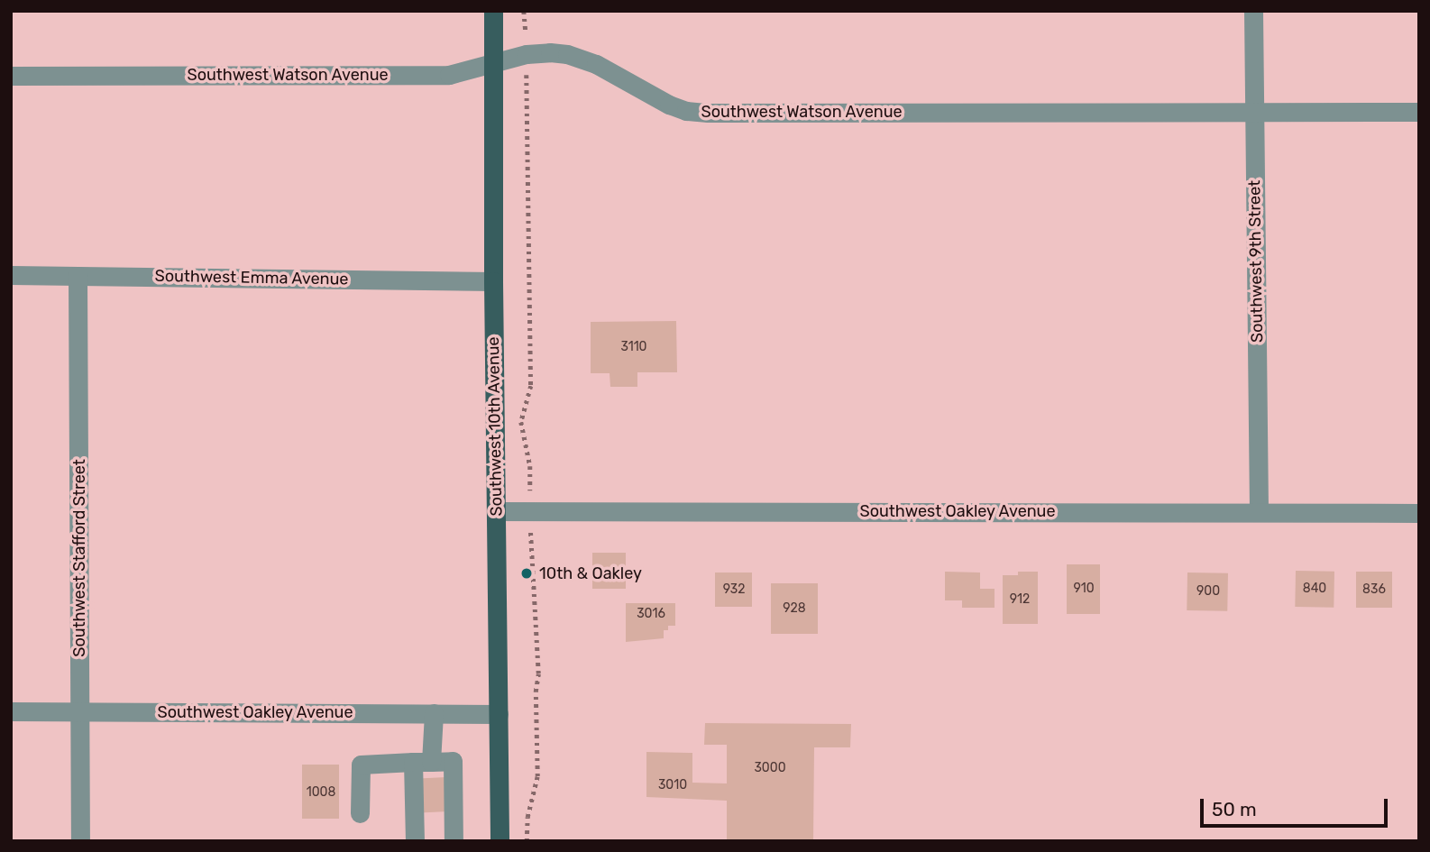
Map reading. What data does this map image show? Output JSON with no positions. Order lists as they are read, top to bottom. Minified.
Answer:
{"streets":{"main road":["Southwest 10th Avenue"],"street":["Southwest Watson Avenue","Southwest 9th Street","Southwest Emma Avenue","Southwest Oakley Avenue","Southwest Stafford Street"]},"crossings":[["Southwest Watson Avenue","Southwest 9th Street"],["Southwest Watson Avenue","Southwest 10th Avenue"],["Southwest 9th Street","Southwest Oakley Avenue"],["Southwest Emma Avenue","Southwest 10th Avenue"],["Southwest Emma Avenue","Southwest Stafford Street"],["Southwest 10th Avenue","Southwest Oakley Avenue"],["Southwest Oakley Avenue","Southwest Stafford Street"]],"places":["10th & Oakley"],"house_numbers":["3110","910","840","932","836","900","912","928","3016","3000","3010","1008"],"scale_bar":"50 m"}
